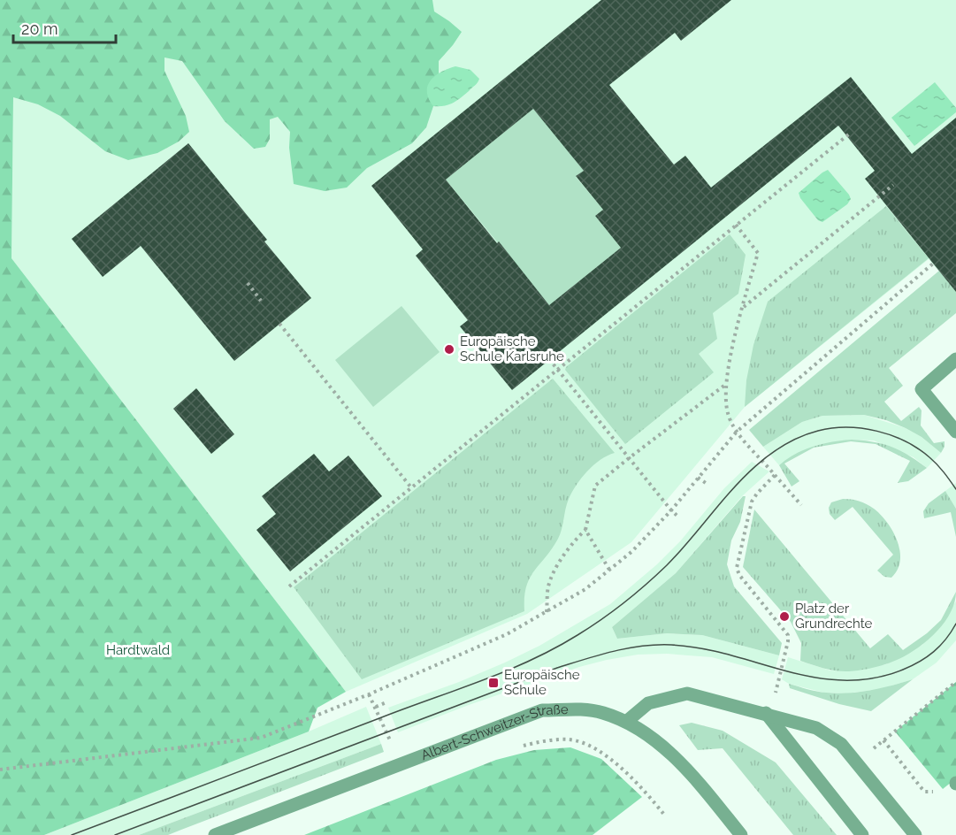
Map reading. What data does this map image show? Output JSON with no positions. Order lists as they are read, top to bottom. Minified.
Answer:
{"streets":{"street":["Albert-Schweitzer-Straße"]},"parks":["Hardtwald"],"places":{"other":["Europäische Schule Karlsruhe","Platz der Grundrechte"],"transit":["Europäische Schule"]},"scale_bar":"20 m"}
